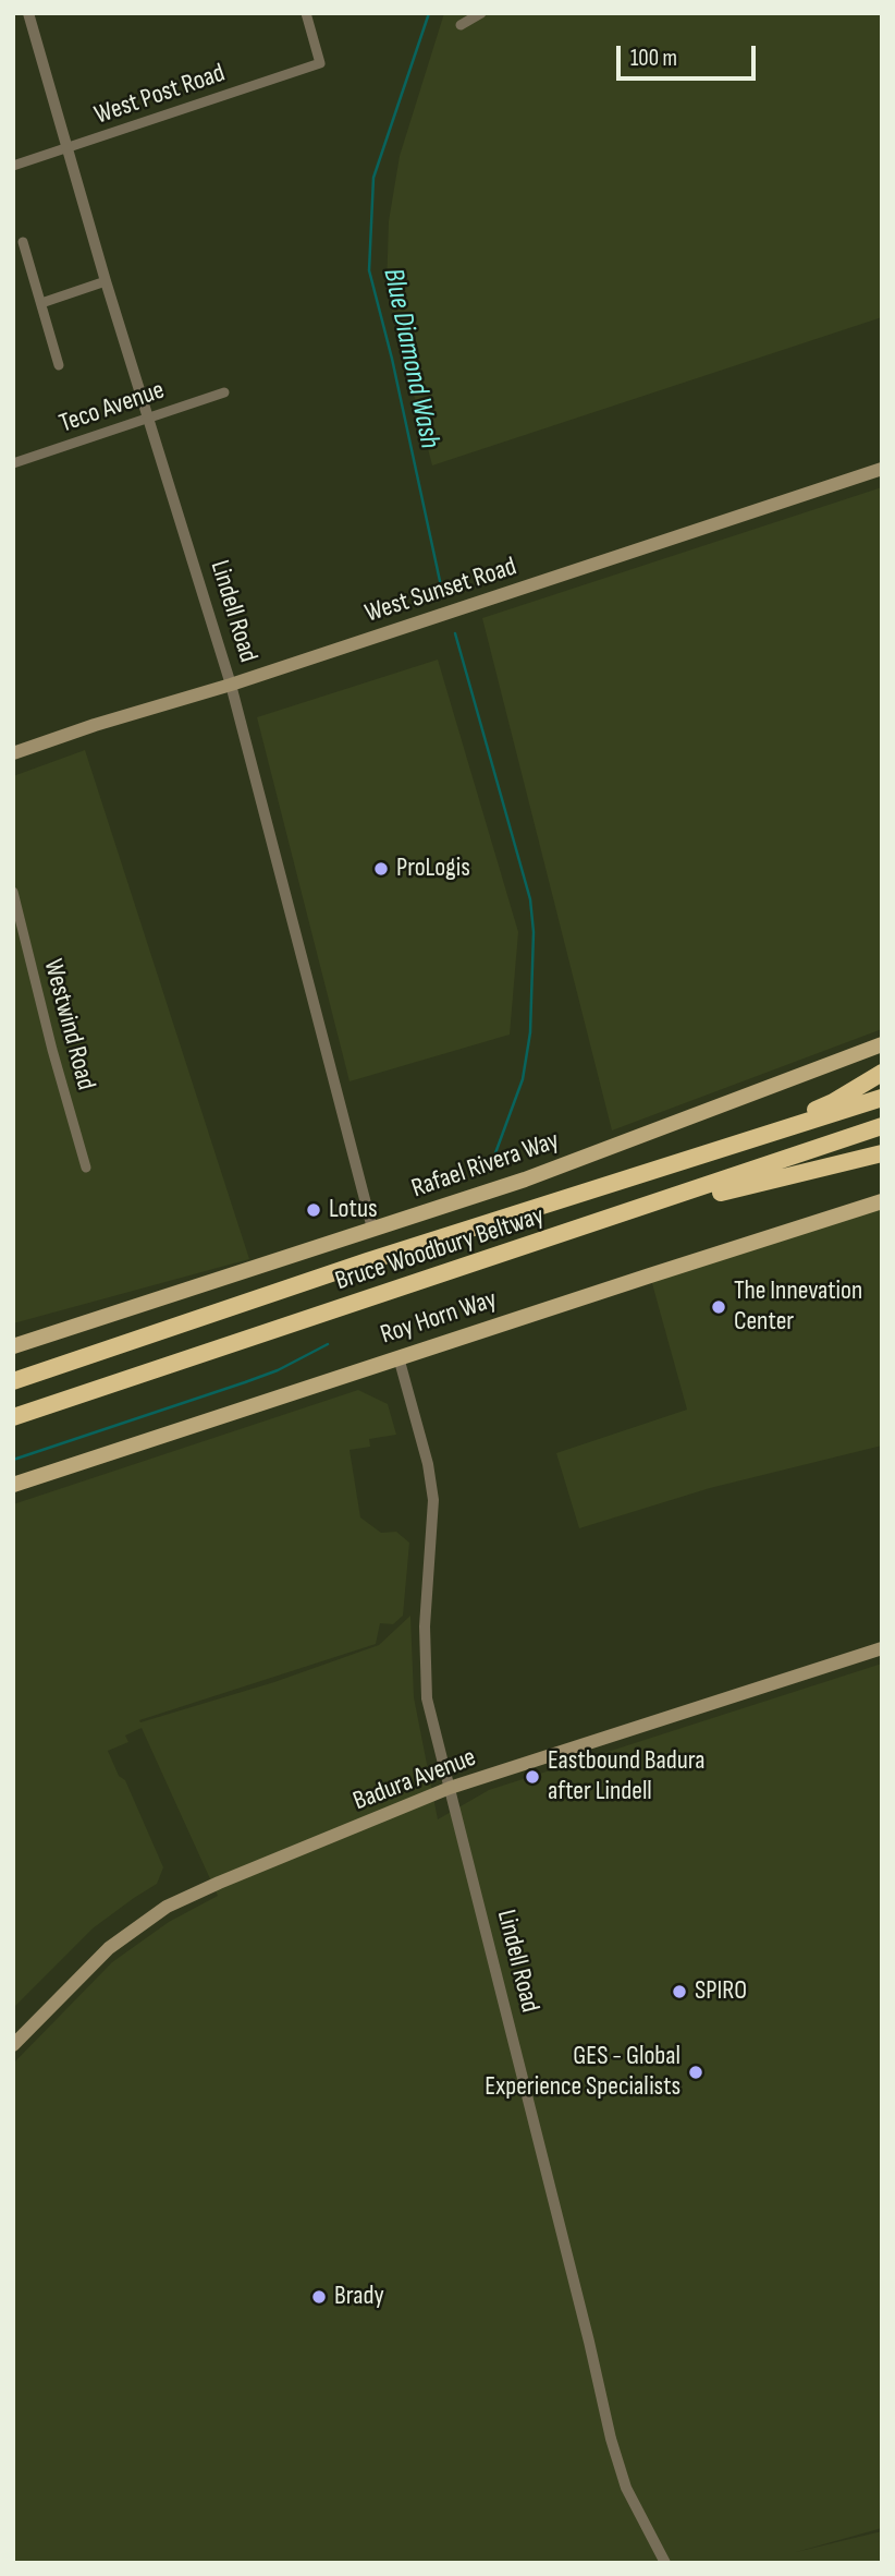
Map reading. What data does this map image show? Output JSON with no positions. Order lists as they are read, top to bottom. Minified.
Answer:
{"streets":{"highway":["Bruce Woodbury Beltway"],"main road":["West Sunset Road","Rafael Rivera Way","Roy Horn Way","Badura Avenue"],"street":["West Post Road","Teco Avenue","Lindell Road","Westwind Road"]},"crossings":[["West Post Road","Lindell Road"],["Teco Avenue","Lindell Road"],["West Sunset Road","Lindell Road"],["Lindell Road","Rafael Rivera Way"],["Lindell Road","Roy Horn Way"],["Lindell Road","Badura Avenue"]],"water":["Blue Diamond Wash"],"places":["ProLogis","Lotus","The Innevation Center","Eastbound Badura after Lindell","SPIRO","GES - Global Experience Specialists","Brady"],"scale_bar":"100 m"}
